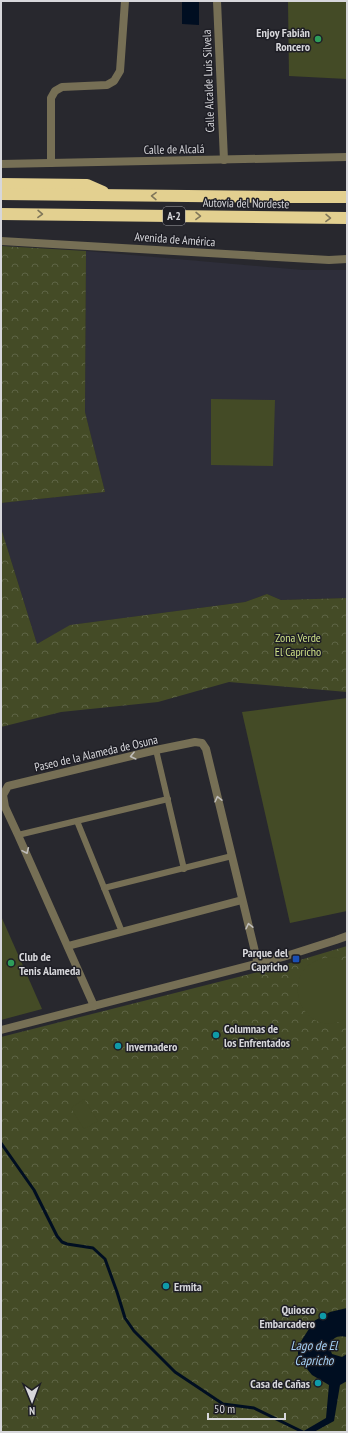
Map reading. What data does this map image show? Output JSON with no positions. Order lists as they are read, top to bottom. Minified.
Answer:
{"streets":{"highway":["Autovía del Nordeste","A-2"],"street":["Calle Alcalde Luis Silvela","Calle de Alcalá","Avenida de América","Paseo de la Alameda de Osuna"]},"crossings":[["Calle Alcalde Luis Silvela","Calle de Alcalá"]],"water":["Lago de El Capricho"],"parks":["Zona Verde El Capricho"],"places":{"other":["Enjoy Fabián Roncero","Club de Tenis Alameda","Columnas de los Enfrentados","Invernadero","Ermita","Quiosco Embarcadero","Casa de Cañas"],"transit":["Parque del Capricho"]},"scale_bar":"50 m","north":"bottom"}
